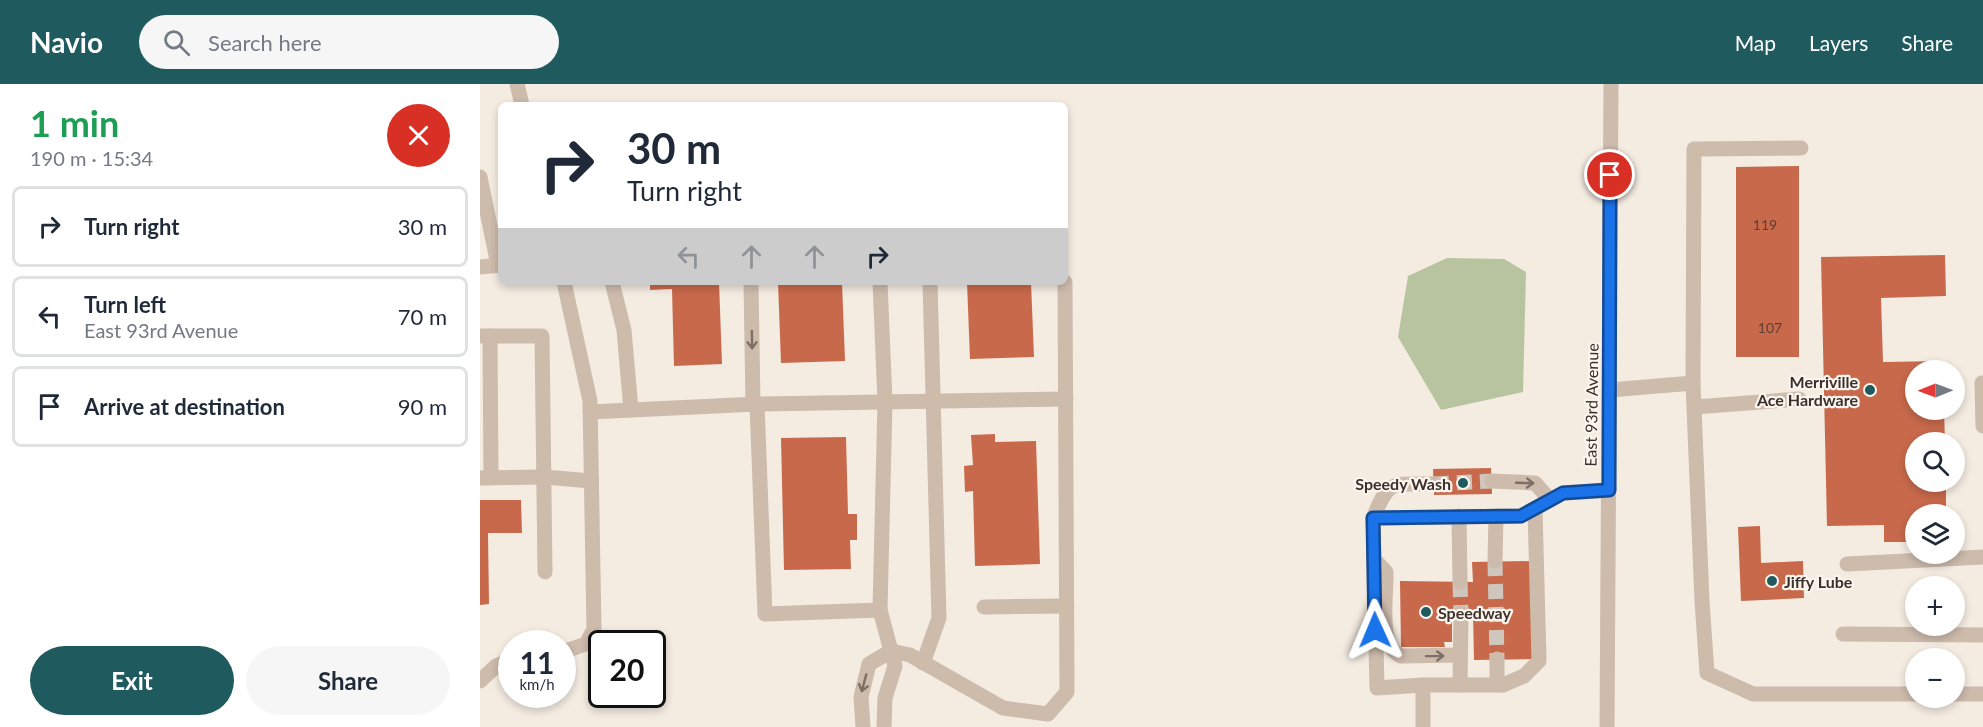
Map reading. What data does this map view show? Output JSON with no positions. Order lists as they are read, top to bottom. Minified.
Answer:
{"streets":{"street":["East 93rd Avenue"]},"places":["Merriville Ace Hardware","Speedy Wash","Jiffy Lube","Speedway"],"house_numbers":["119","107"],"north":"left","page":{"header":"Navio","search":"Search here","nav":["Map","Layers","Share"],"heading":["1 min","190 m · 15:34"],"turn":["30 m","Turn right"],"list":[{"name":"Turn right","value":"30 m"},{"name":"Turn left","note":"East 93rd Avenue","value":"70 m"},{"name":"Arrive at destination","value":"90 m"}],"map_buttons":["+","−"],"speed":"11 km/h","limit":"20","buttons":["Exit","Share"]}}
